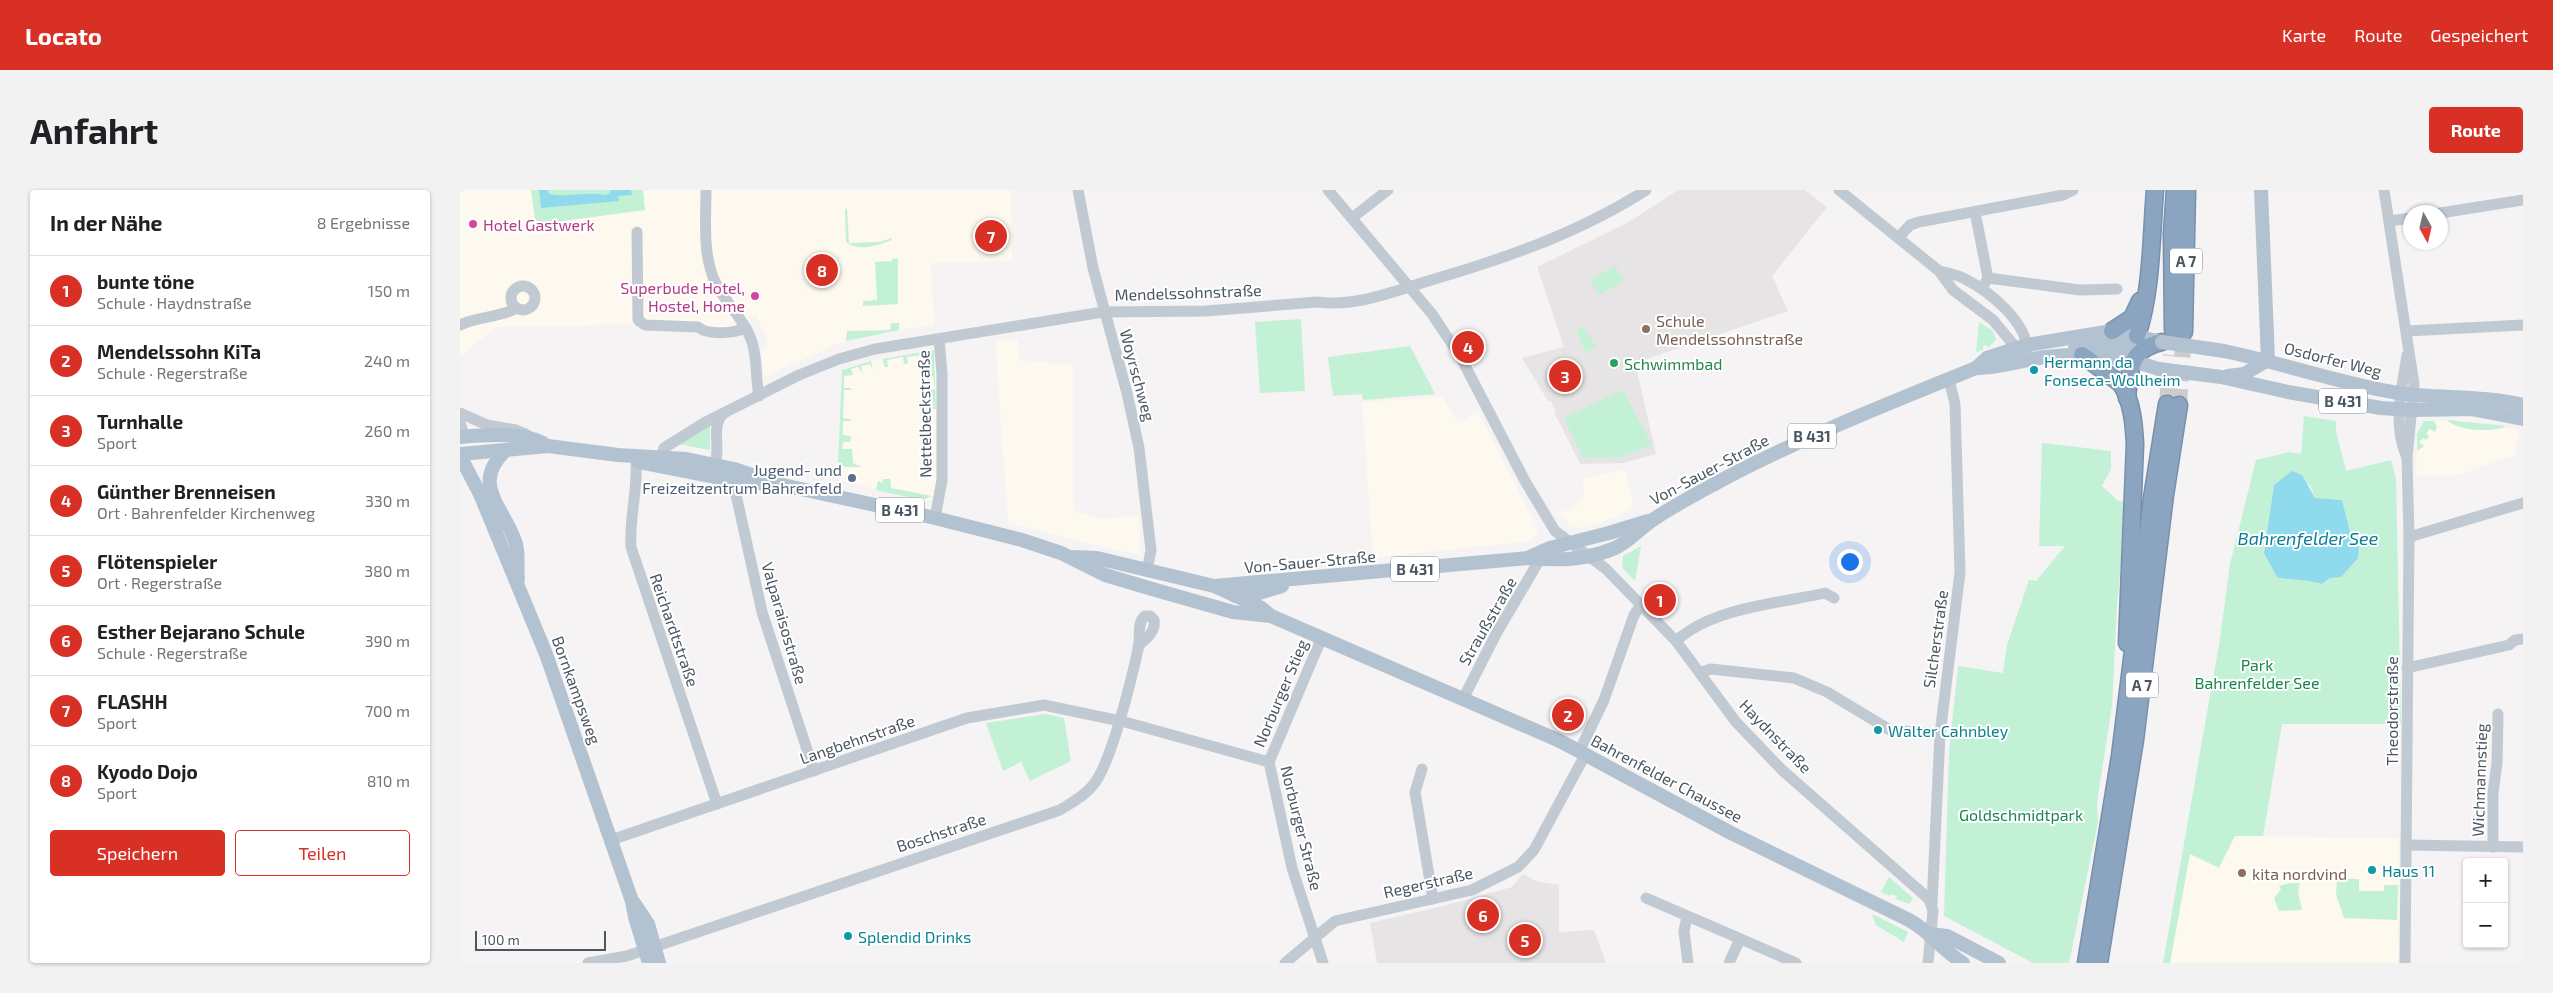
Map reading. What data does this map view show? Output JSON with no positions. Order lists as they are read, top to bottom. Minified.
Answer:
{"streets":{"highway":["A 7"],"main road":["Osdorfer Weg","B 431","Von-Sauer-Straße","Bornkampsweg","Bahrenfelder Chaussee"],"street":["Mendelssohnstraße","Woyrschweg","Nettelbeckstraße","Straußstraße","Valparaisostraße","Reichardtstraße","Silcherstraße","Norburger Stieg","Theodorstraße","Haydnstraße","Langbehnstraße","Wichmannstieg","Norburger Straße","Boschstraße","Regerstraße"]},"crossings":[["A 7","Osdorfer Weg"],["Mendelssohnstraße","Woyrschweg"],["Mendelssohnstraße","Nettelbeckstraße"],["Mendelssohnstraße","Bahrenfelder Chaussee"],["Osdorfer Weg","Theodorstraße"],["Woyrschweg","Bahrenfelder Chaussee"],["B 431","Von-Sauer-Straße"],["B 431","Theodorstraße"],["Nettelbeckstraße","Bahrenfelder Chaussee"],["Von-Sauer-Straße","Straußstraße"],["Von-Sauer-Straße","Silcherstraße"],["Von-Sauer-Straße","Haydnstraße"],["Von-Sauer-Straße","Bahrenfelder Chaussee"],["Straußstraße","Bahrenfelder Chaussee"],["Valparaisostraße","Langbehnstraße"],["Valparaisostraße","Bahrenfelder Chaussee"],["Reichardtstraße","Langbehnstraße"],["Reichardtstraße","Bahrenfelder Chaussee"],["Silcherstraße","Haydnstraße"],["Bornkampsweg","Langbehnstraße"],["Bornkampsweg","Bahrenfelder Chaussee"],["Bornkampsweg","Boschstraße"],["Norburger Stieg","Bahrenfelder Chaussee"],["Norburger Stieg","Norburger Straße"],["Haydnstraße","Regerstraße"],["Langbehnstraße","Norburger Straße"],["Langbehnstraße","Boschstraße"],["Bahrenfelder Chaussee","Regerstraße"],["Norburger Straße","Boschstraße"],["Norburger Straße","Regerstraße"]],"water":["Bahrenfelder See"],"parks":["Park Bahrenfelder See","Goldschmidtpark"],"places":["Hotel Gastwerk","Superbude Hotel, Hostel, Home","Schule Mendelssohnstraße","Schwimmbad","Hermann da Fonseca-Wollheim","Jugend- und Freizeitzentrum Bahrenfeld","Walter Cahnbley","Haus 11","kita nordvind","Splendid Drinks"],"scale_bar":"100 m","north":"bottom","page":{"header":"Locato","nav":["Karte","Route","Gespeichert"],"buttons":["Route",["Speichern","Teilen"]],"title":"Anfahrt","heading":["In der Nähe","8 Ergebnisse"],"pins":["7","8","4","3","1","2","6","5"],"list":[{"mark":"1","name":"bunte töne","note":"Schule · Haydnstraße","value":"150 m"},{"mark":"2","name":"Mendelssohn KiTa","note":"Schule · Regerstraße","value":"240 m"},{"mark":"3","name":"Turnhalle","note":"Sport","value":"260 m"},{"mark":"4","name":"Günther Brenneisen","note":"Ort · Bahrenfelder Kirchenweg","value":"330 m"},{"mark":"5","name":"Flötenspieler","note":"Ort · Regerstraße","value":"380 m"},{"mark":"6","name":"Esther Bejarano Schule","note":"Schule · Regerstraße","value":"390 m"},{"mark":"7","name":"FLASHH","note":"Sport","value":"700 m"},{"mark":"8","name":"Kyodo Dojo","note":"Sport","value":"810 m"}],"map_buttons":["+","−"],"scale":"100 m"}}
